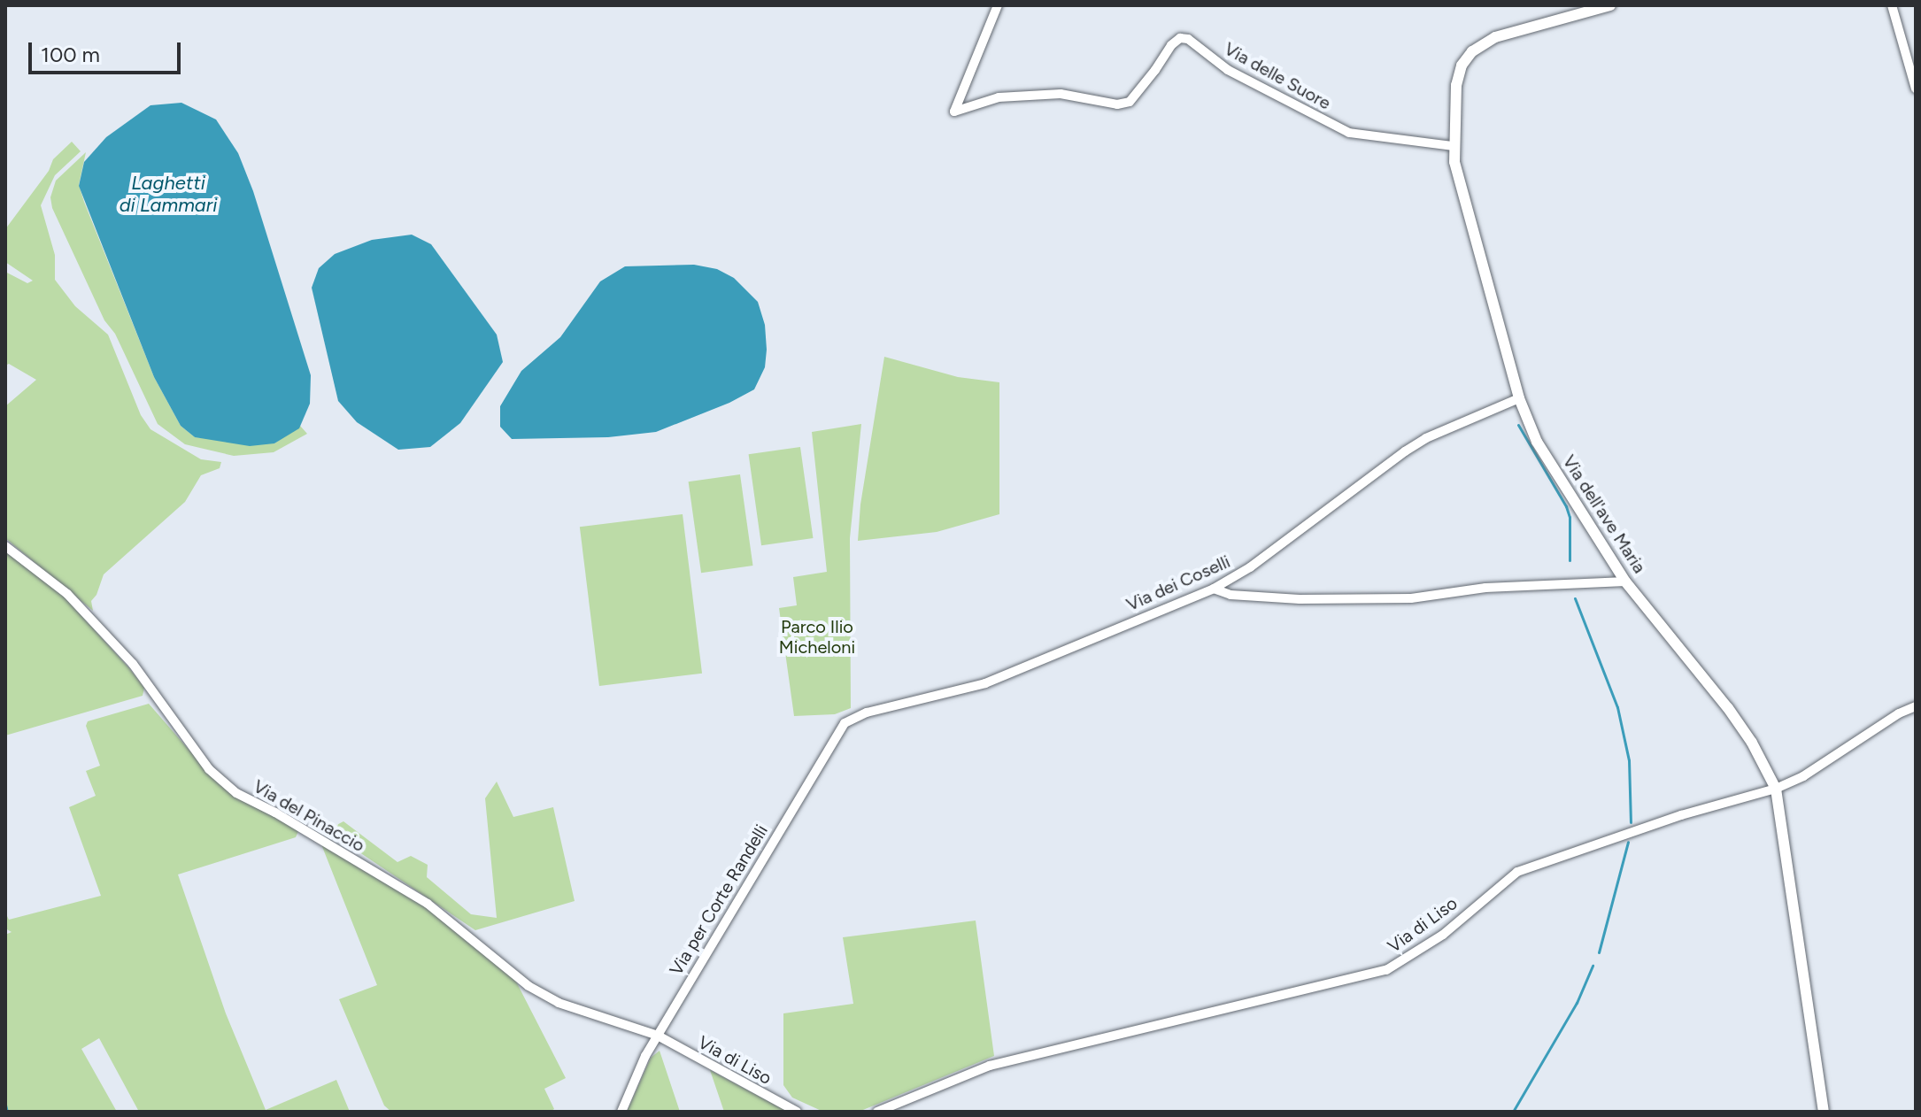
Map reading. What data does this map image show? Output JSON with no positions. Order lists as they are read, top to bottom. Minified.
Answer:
{"streets":{"street":["Via delle Suore","Via dell'ave Maria","Via dei Coselli","Via del Pinaccio","Via per Corte Randelli","Via di Liso"]},"crossings":[["Via delle Suore","Via dell'ave Maria"],["Via dell'ave Maria","Via dei Coselli"],["Via dell'ave Maria","Via di Liso"],["Via dei Coselli","Via per Corte Randelli"],["Via del Pinaccio","Via per Corte Randelli"],["Via del Pinaccio","Via di Liso"],["Via per Corte Randelli","Via di Liso"]],"water":["Laghetti di Lammari"],"parks":["Parco Ilio Micheloni"],"scale_bar":"100 m"}
